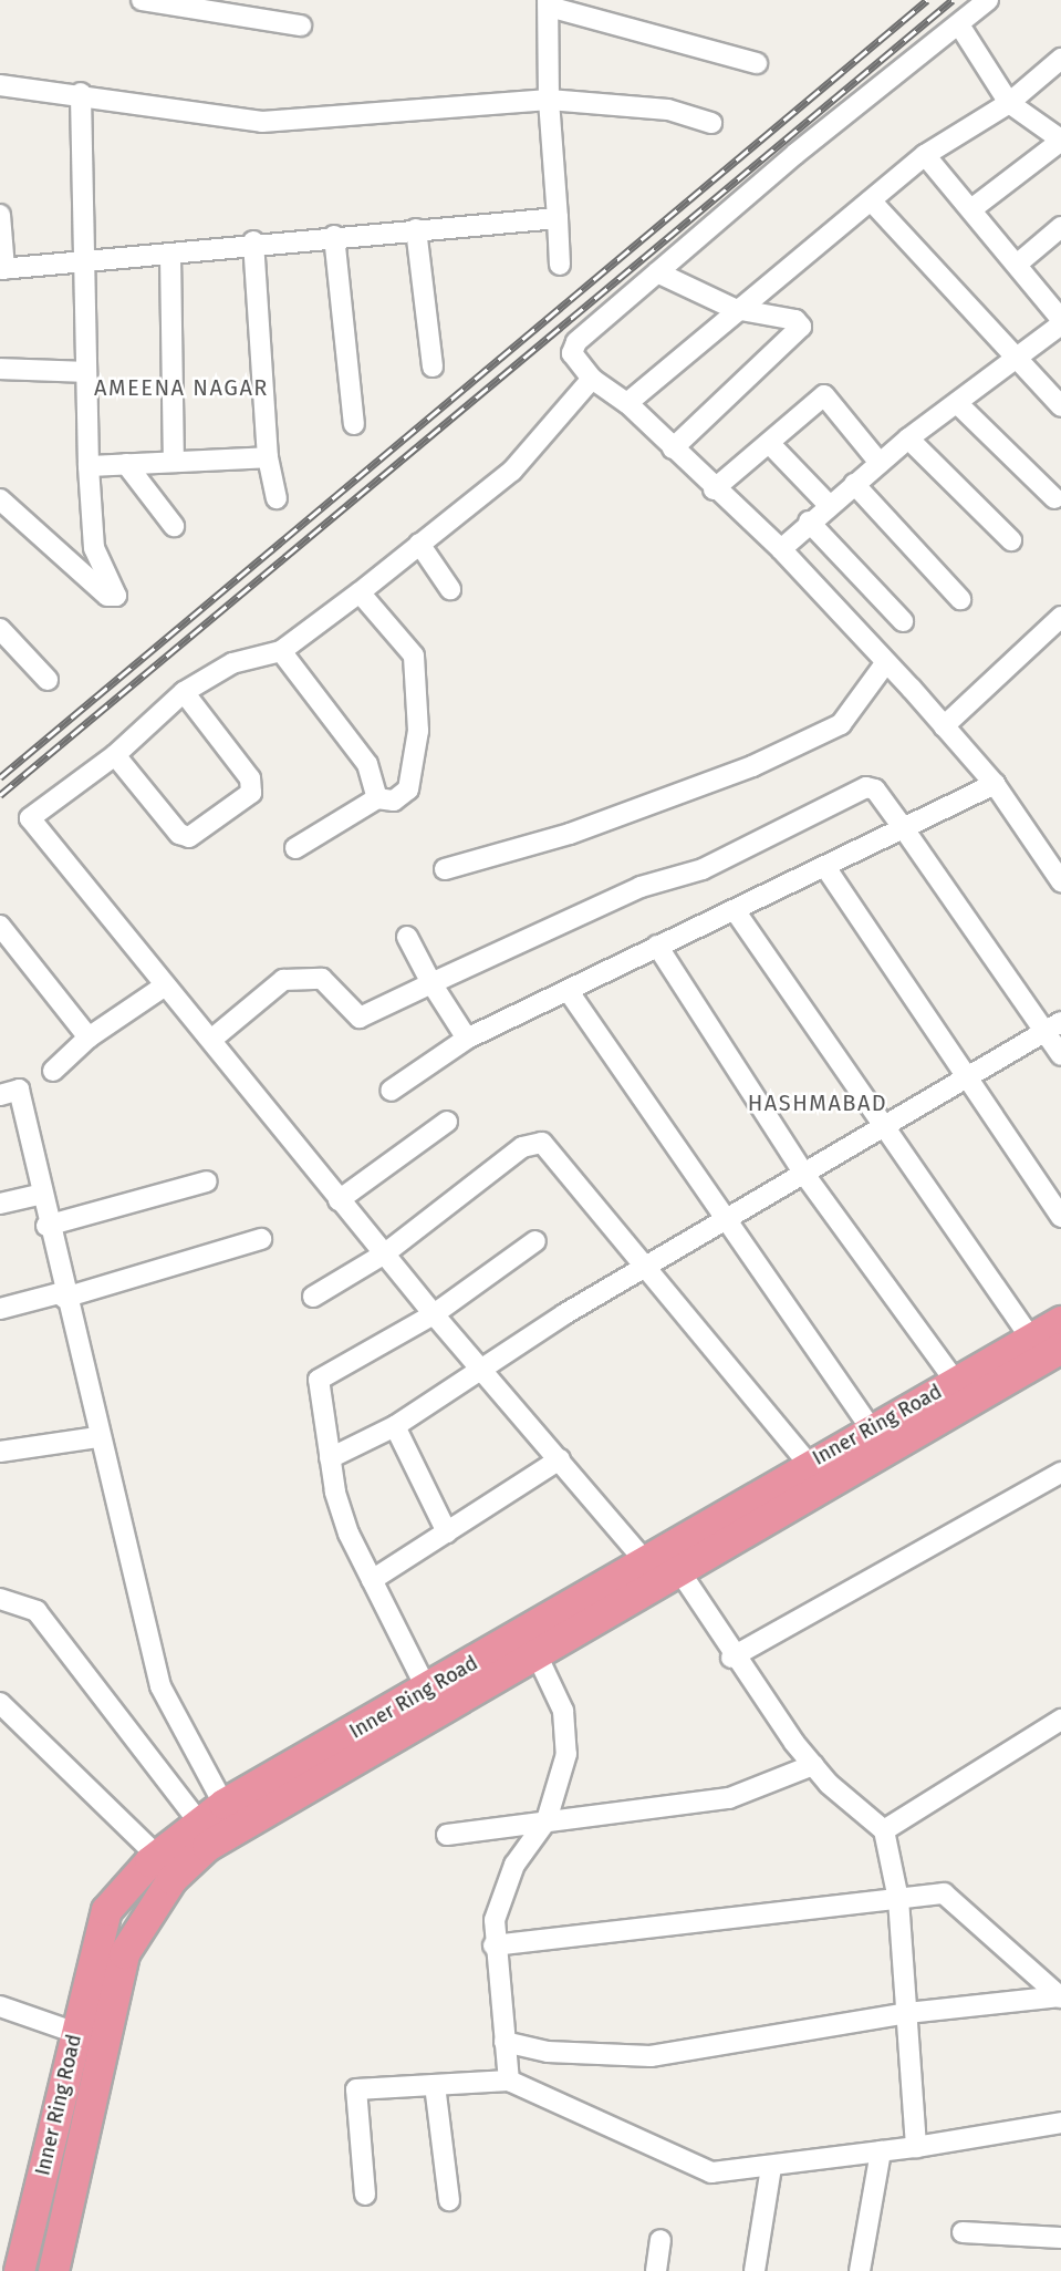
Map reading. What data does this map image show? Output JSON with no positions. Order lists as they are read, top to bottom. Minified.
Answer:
{"streets":{"highway":["Inner Ring Road"]},"districts":["AMEENA NAGAR","HASHMABAD"]}
